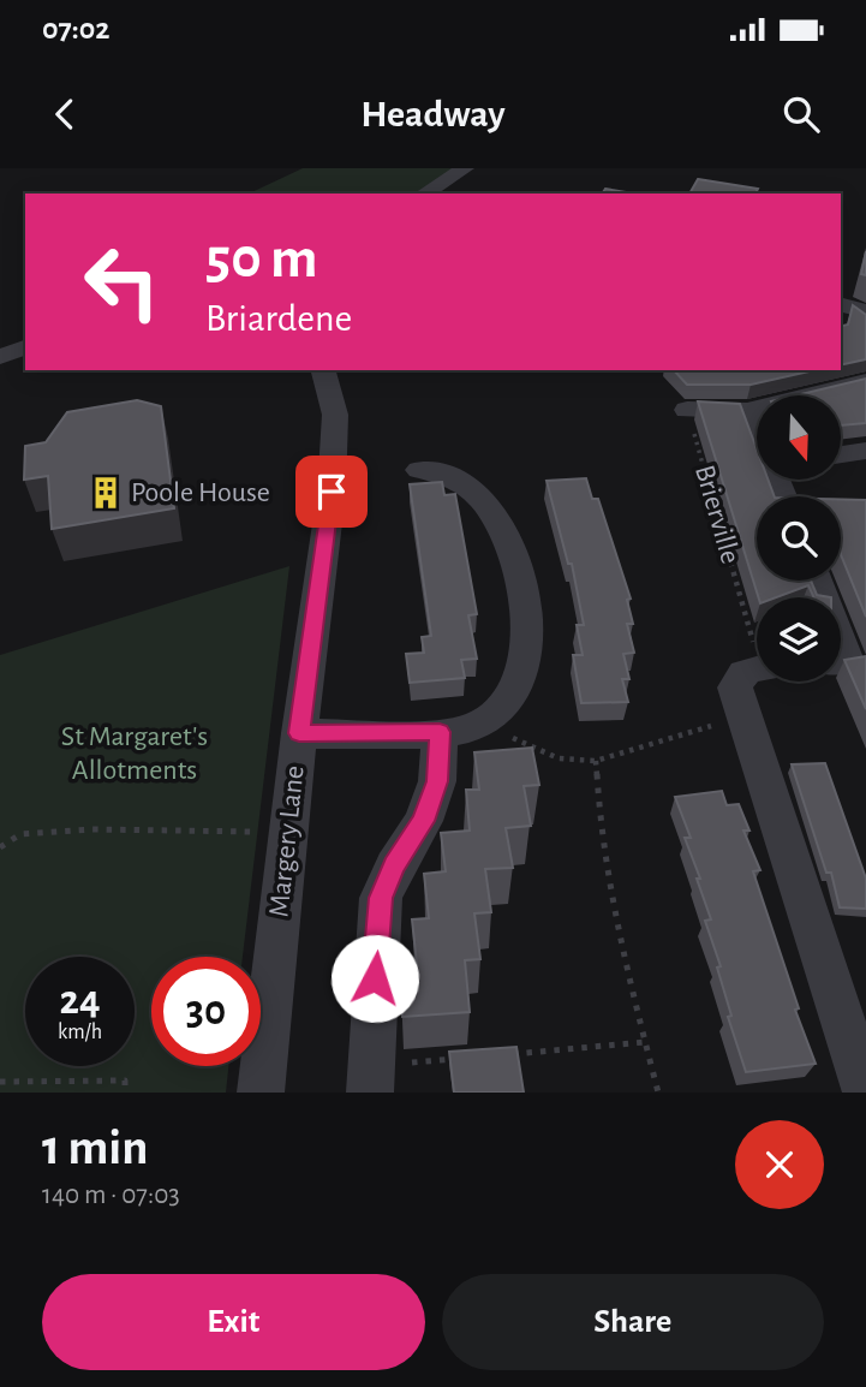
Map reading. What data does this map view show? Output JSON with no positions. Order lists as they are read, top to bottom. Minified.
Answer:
{"streets":{"street":["Margery Lane"],"path":["Brierville"]},"parks":["St Margaret's Allotments"],"places":{"building":["Poole House"]},"north":"bottom","page":{"status":"07:02","header":"Headway","turn":["50 m","Briardene"],"speed":"24 km/h","limit":"30","heading":["1 min","140 m · 07:03"],"buttons":["Exit","Share"]}}
